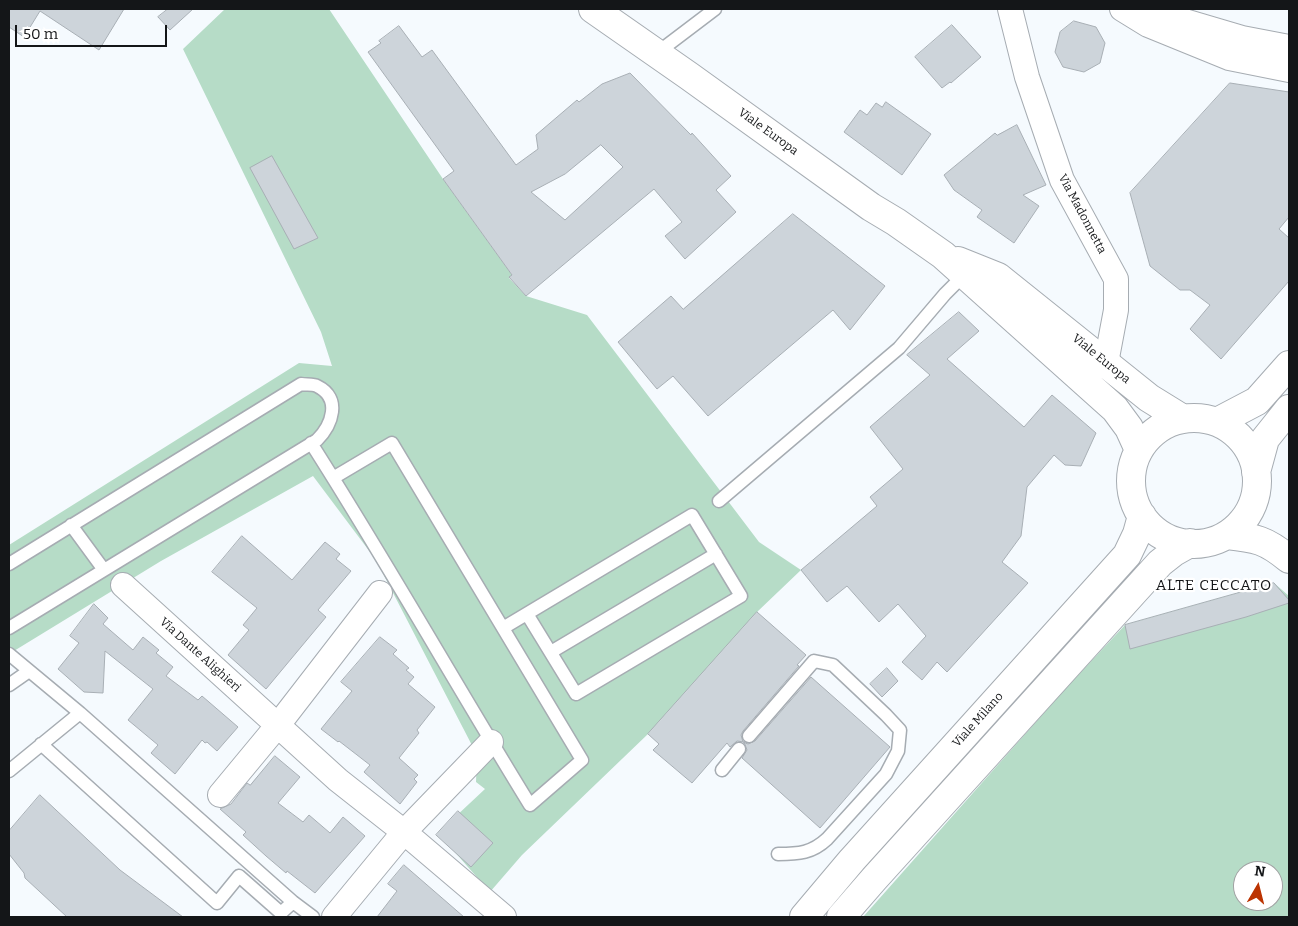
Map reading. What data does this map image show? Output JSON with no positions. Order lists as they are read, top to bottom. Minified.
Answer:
{"streets":{"main road":["Viale Europa","Viale Milano"],"street":["Via Madonnetta","Via Dante Alighieri"]},"crossings":[["Viale Europa","Via Madonnetta"],["Viale Europa","Viale Milano"]],"districts":["ALTE CECCATO"],"scale_bar":"50 m","north":"top"}
